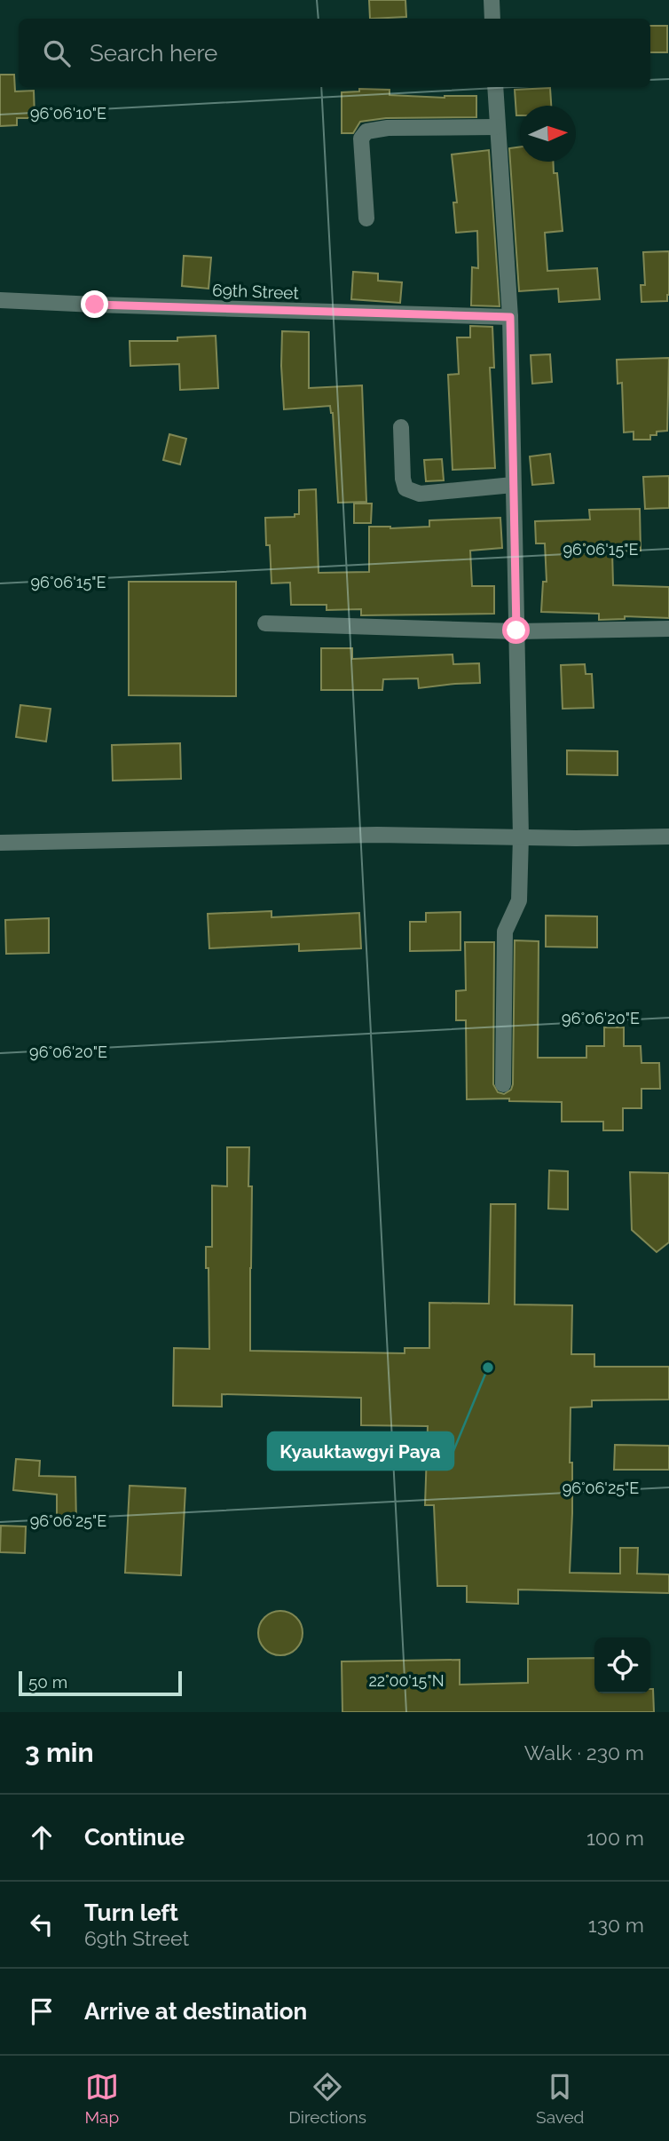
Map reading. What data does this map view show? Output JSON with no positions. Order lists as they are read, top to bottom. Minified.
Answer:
{"streets":{"street":["69th Street"]},"places":["Kyauktawgyi Paya"],"scale_bar":"50 m","north":"right","page":{"search":"Search here","scale":"50 m","heading":["3 min","Walk · 230 m"],"list":[["Continue","100 m"],["Turn left","69th Street","130 m"],"Arrive at destination"],"nav":["Map","Directions","Saved"]},"coordinates":["96°06'10\"E","96°06'15\"E","96°06'20\"E","96°06'25\"E","22°00'15\"N"]}
